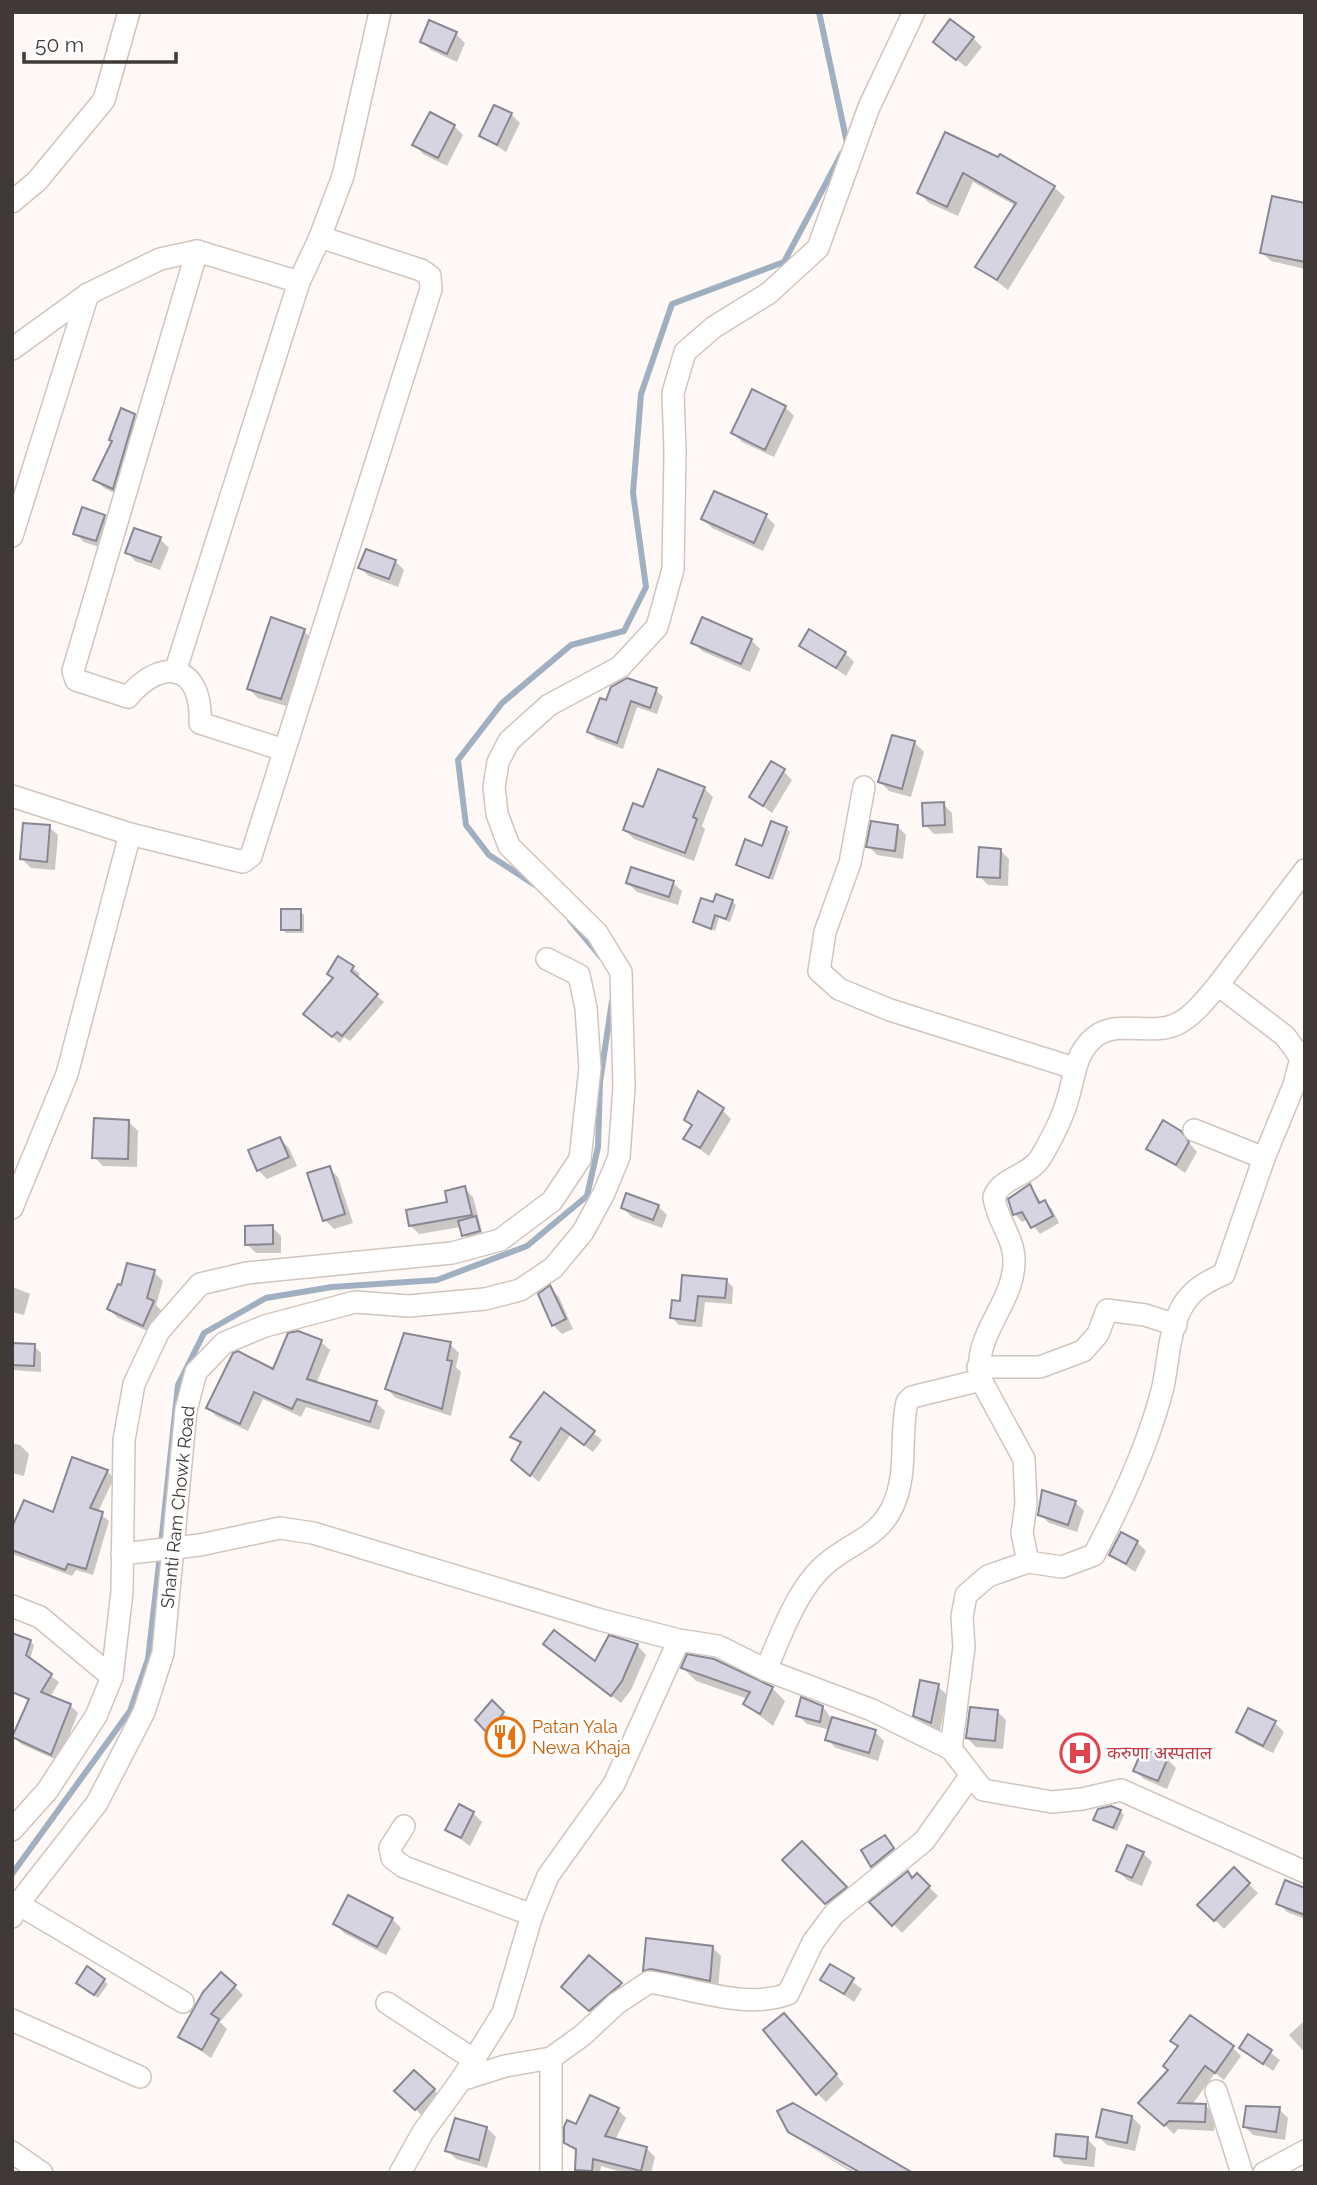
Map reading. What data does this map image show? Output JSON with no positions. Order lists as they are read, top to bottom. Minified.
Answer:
{"streets":{"street":["Shanti Ram Chowk Road"]},"places":{"restaurant":["Patan Yala Newa Khaja"],"hospital":["करुणा अस्पताल"]},"scale_bar":"50 m"}
